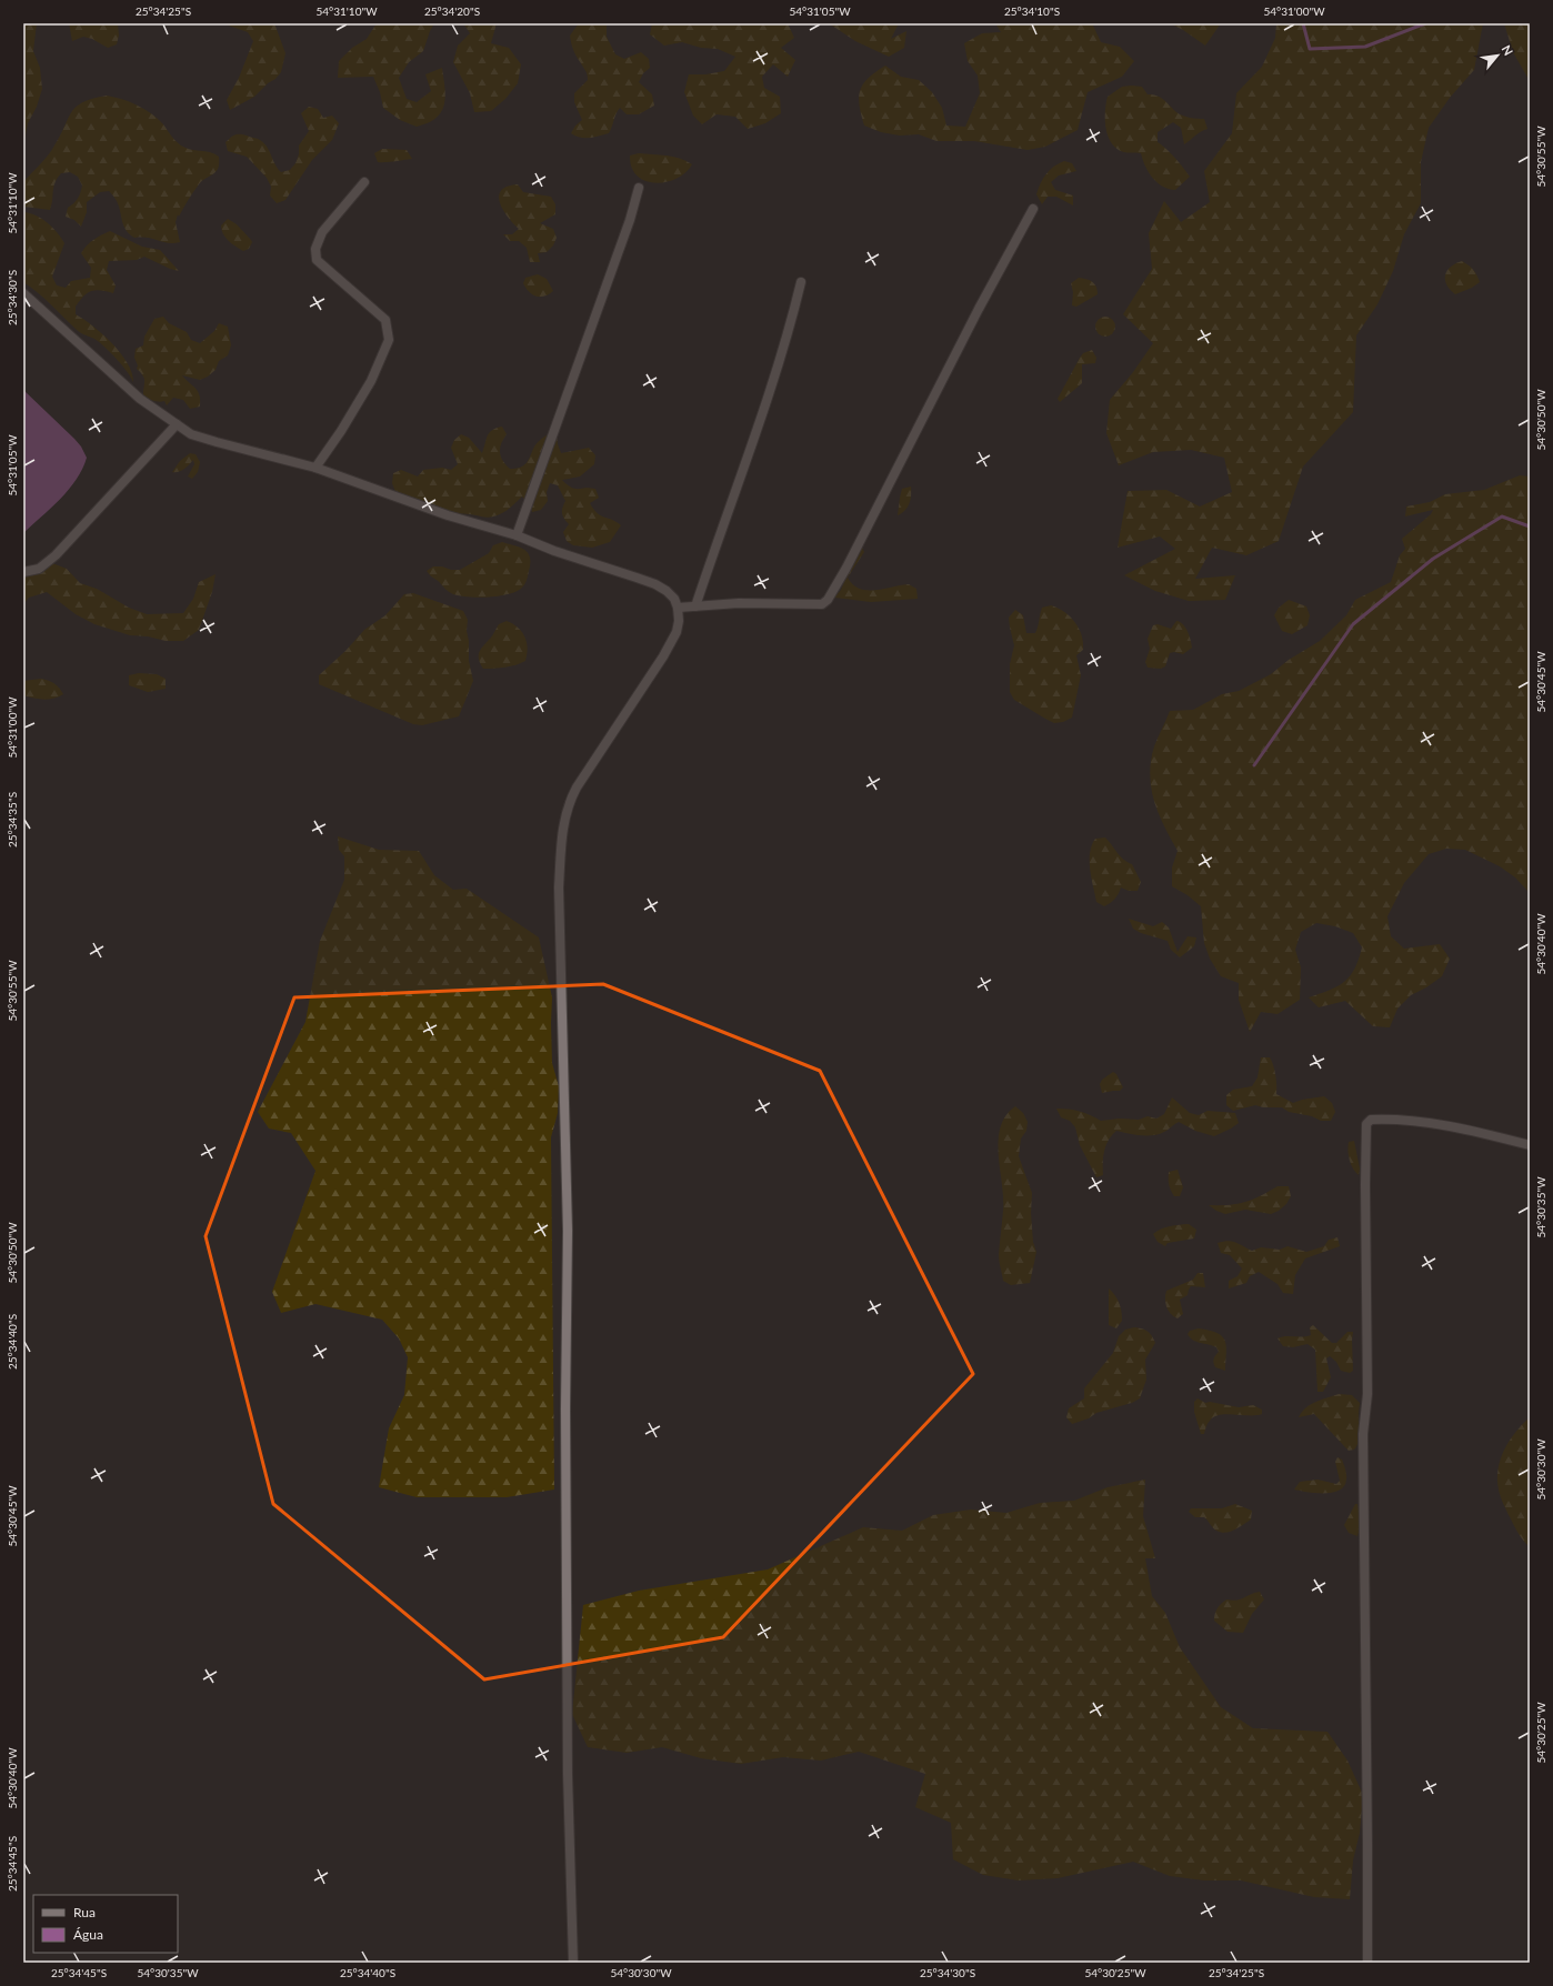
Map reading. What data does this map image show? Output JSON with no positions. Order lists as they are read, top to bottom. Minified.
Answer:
{"legend":["Rua","Água"],"north":"top right","coordinates":["25°34'25\"S","54°31'10\"W","25°34'20\"S","54°31'05\"W","25°34'10\"S","54°31'00\"W","54°30'55\"W","25°34'30\"S","54°30'50\"W","54°30'45\"W","25°34'35\"S","54°30'40\"W","54°30'35\"W","25°34'40\"S","54°30'30\"W","54°30'25\"W","25°34'45\"S"]}
